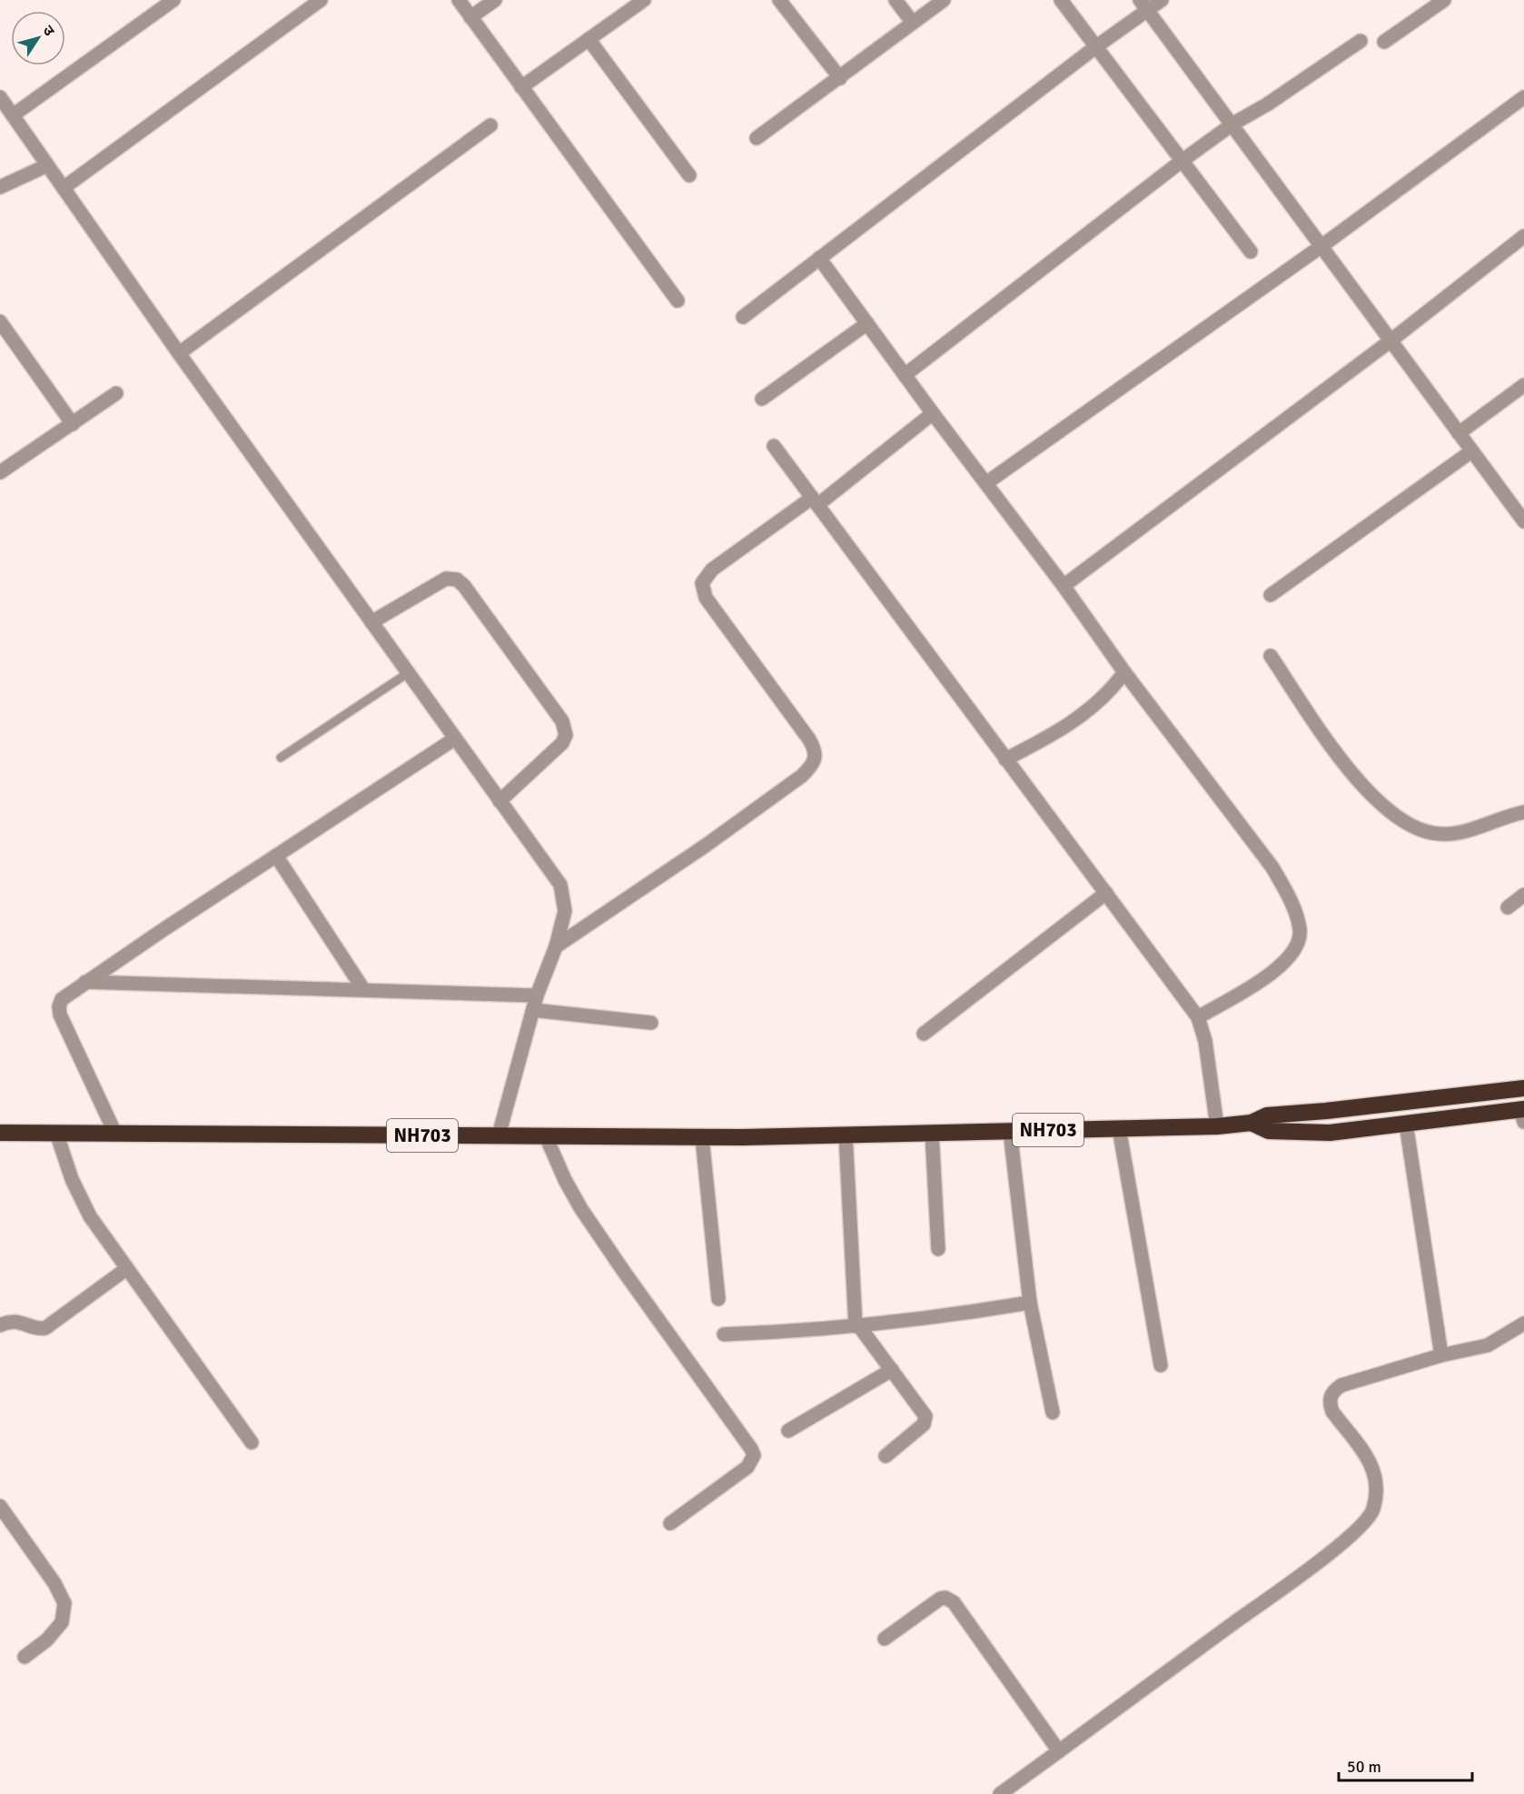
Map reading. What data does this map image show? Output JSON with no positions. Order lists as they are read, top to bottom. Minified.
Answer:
{"streets":{"highway":["NH703"]},"scale_bar":"50 m","north":"top right"}
